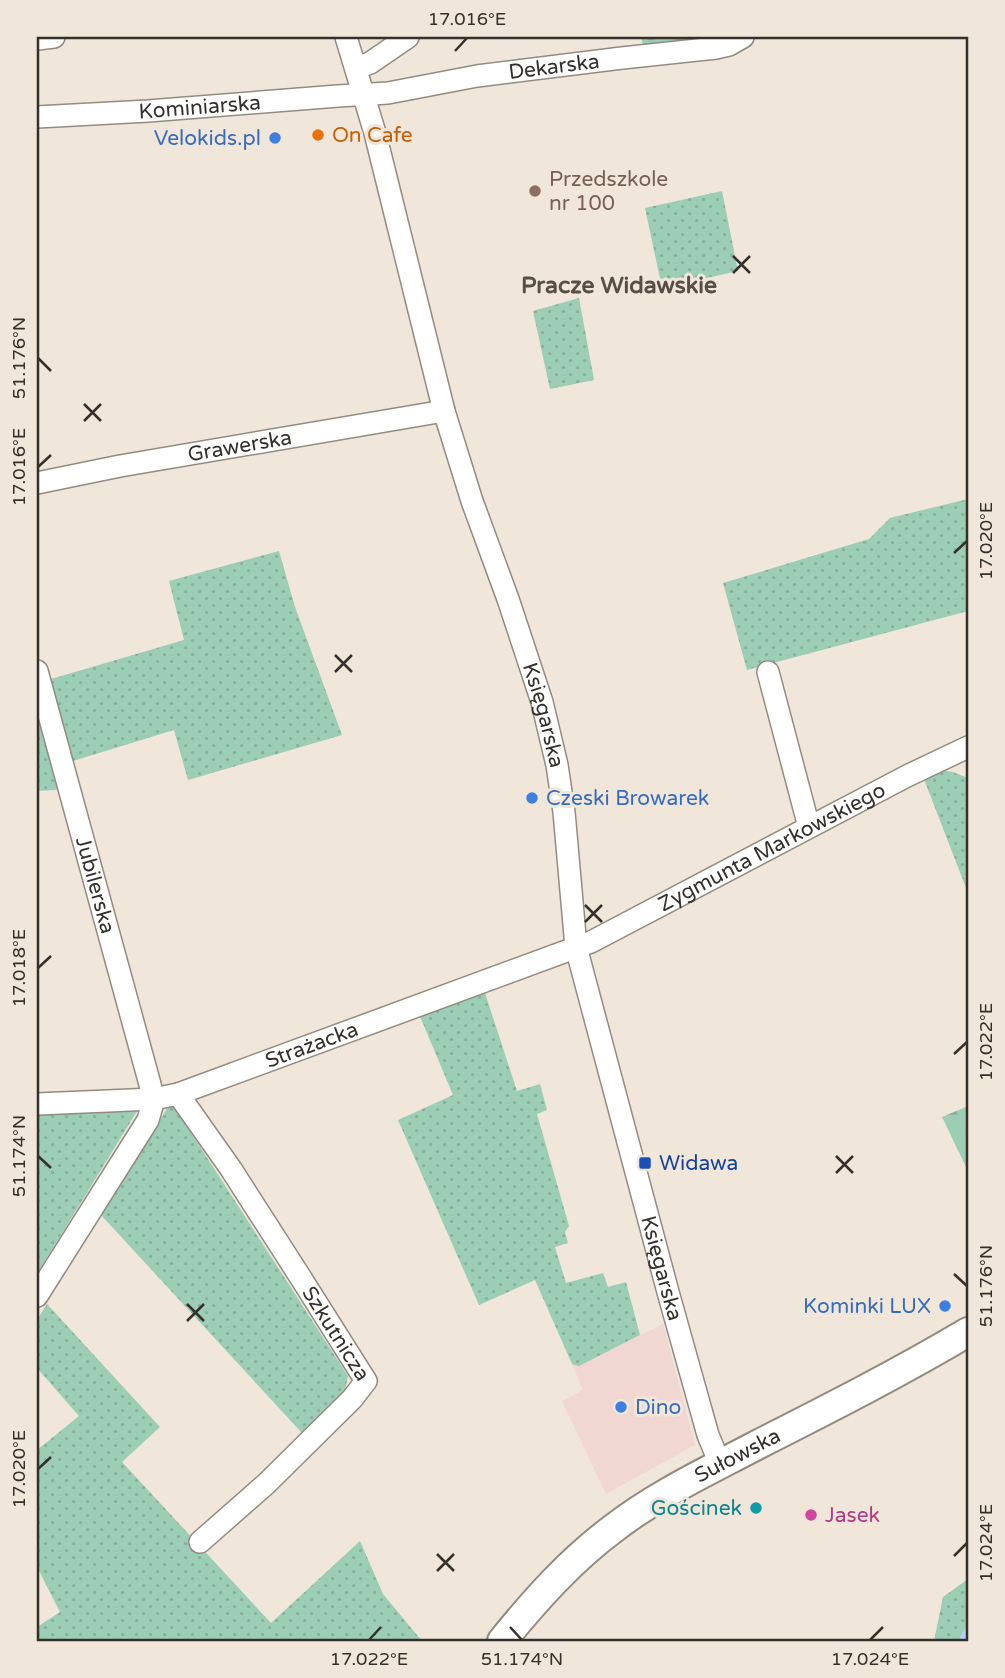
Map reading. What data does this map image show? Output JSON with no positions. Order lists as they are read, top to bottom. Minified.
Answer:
{"streets":{"main road":["Sułowska"],"street":["Dekarska","Kominiarska","Grawerska","Księgarska","Zygmunta Markowskiego","Jubilerska","Strażacka","Szkutnicza"]},"crossings":[["Dekarska","Kominiarska"],["Dekarska","Księgarska"],["Kominiarska","Księgarska"],["Grawerska","Księgarska"],["Księgarska","Zygmunta Markowskiego"],["Księgarska","Strażacka"],["Księgarska","Sułowska"],["Zygmunta Markowskiego","Strażacka"],["Jubilerska","Strażacka"],["Strażacka","Szkutnicza"]],"districts":["Pracze Widawskie"],"places":{"other":["On Cafe","Velokids.pl","Przedszkole nr 100","Czeski Browarek","Kominki LUX","Dino","Gościnek","Jasek"],"transit":["Widawa"]},"coordinates":["17.016°E","51.176°N","17.020°E","17.018°E","17.022°E","51.174°N","17.024°E"]}
